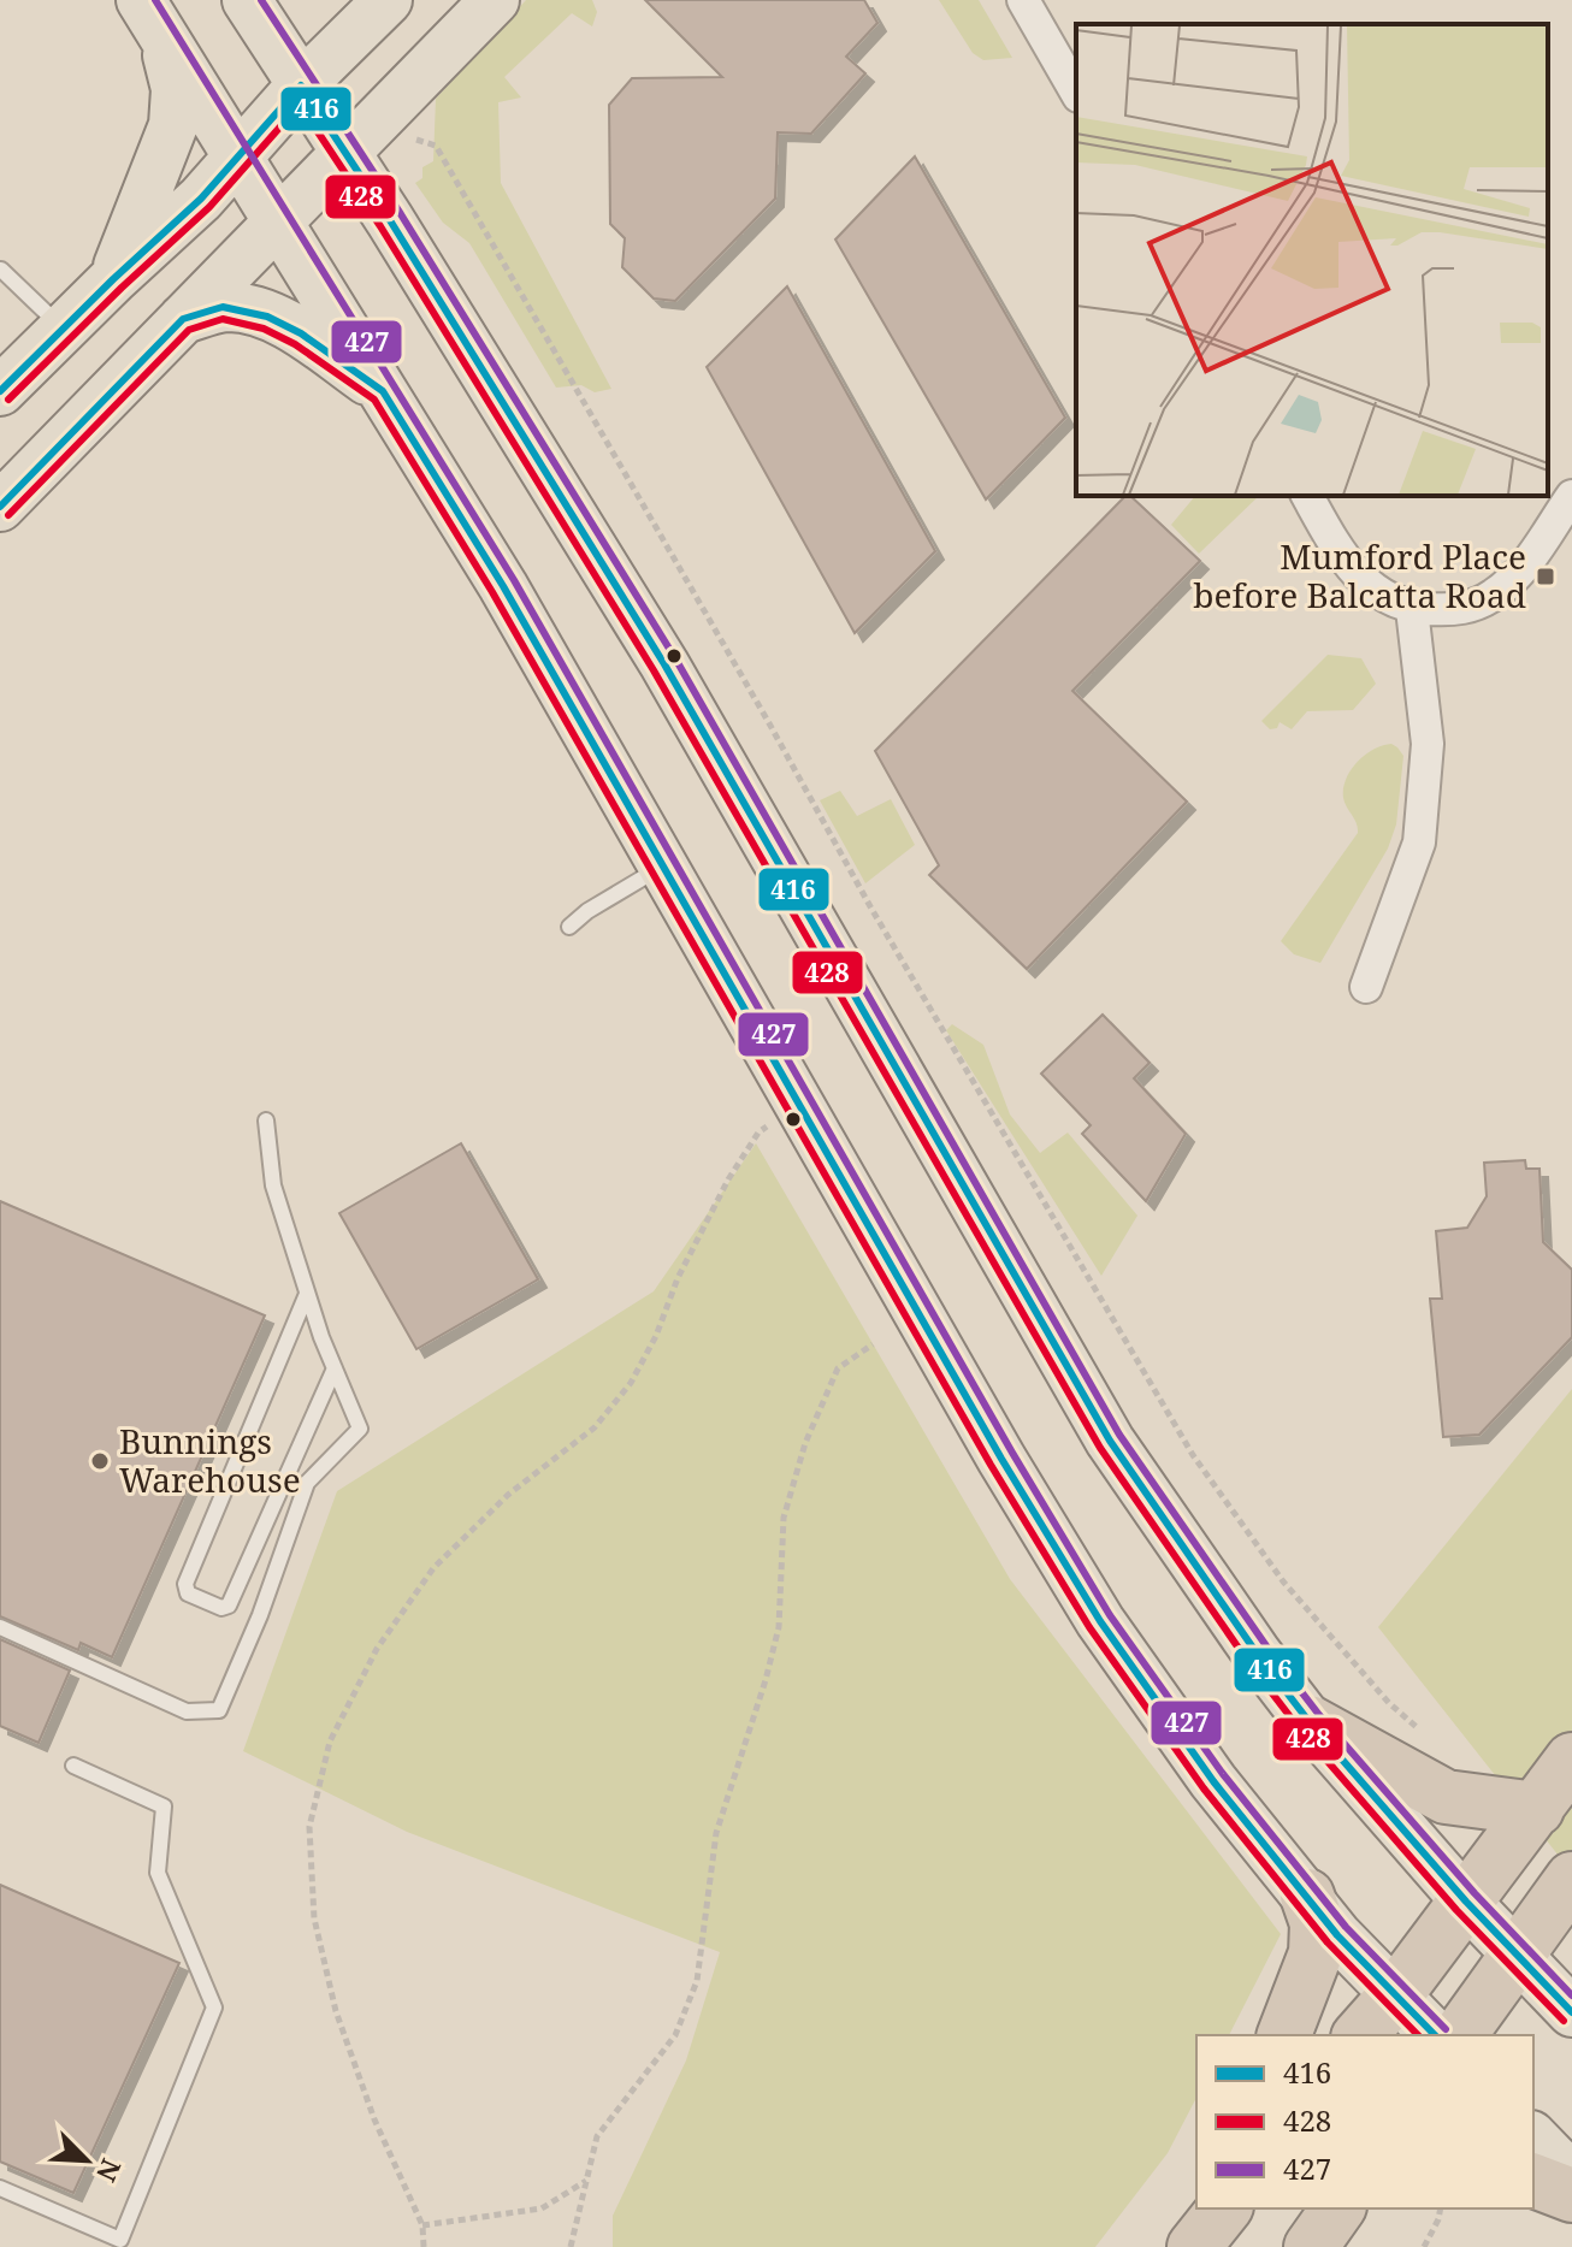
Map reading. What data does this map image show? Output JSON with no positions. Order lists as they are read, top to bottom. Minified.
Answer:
{"places":{"transit":["Mumford Place before Balcatta Road"],"other":["Bunnings Warehouse"]},"lines":["transit line 427","transit line 416","transit line 428"],"legend":["416","428","427"],"north":"bottom right"}
